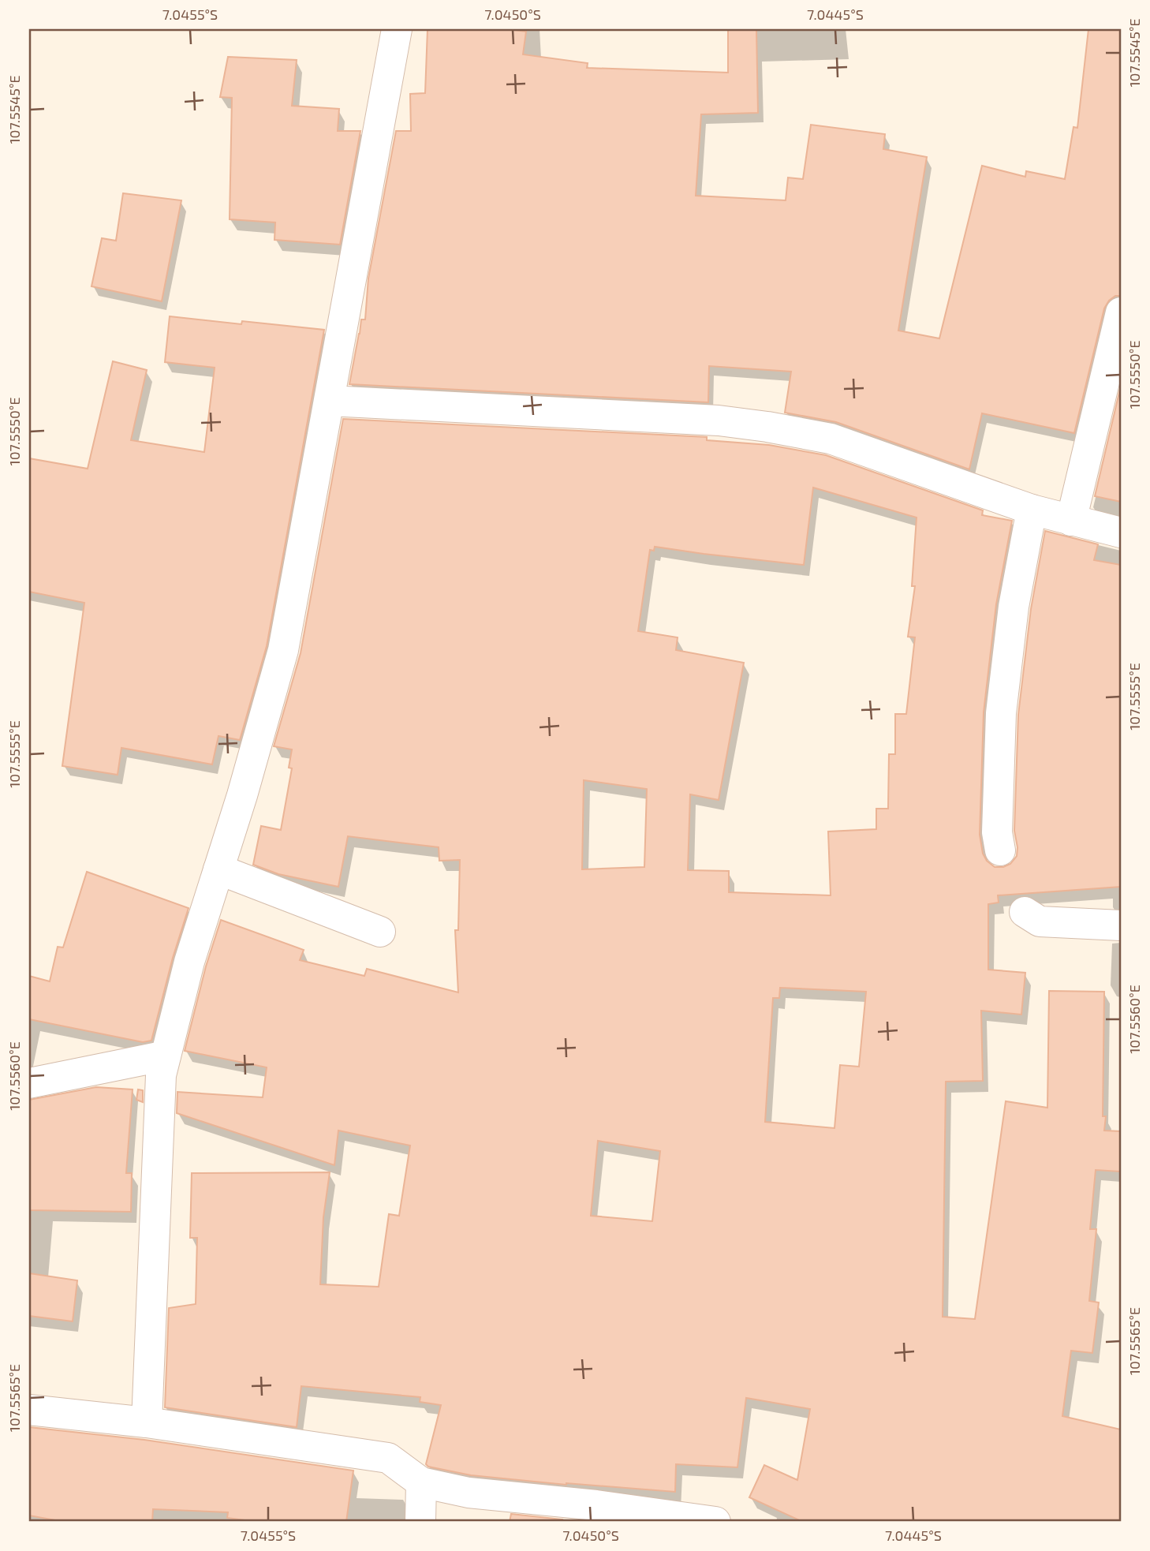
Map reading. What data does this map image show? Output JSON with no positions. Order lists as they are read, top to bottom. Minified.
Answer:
{"coordinates":["7.0455°S","7.0450°S","7.0445°S","107.5545°E","107.5550°E","107.5555°E","107.5560°E","107.5565°E"]}
